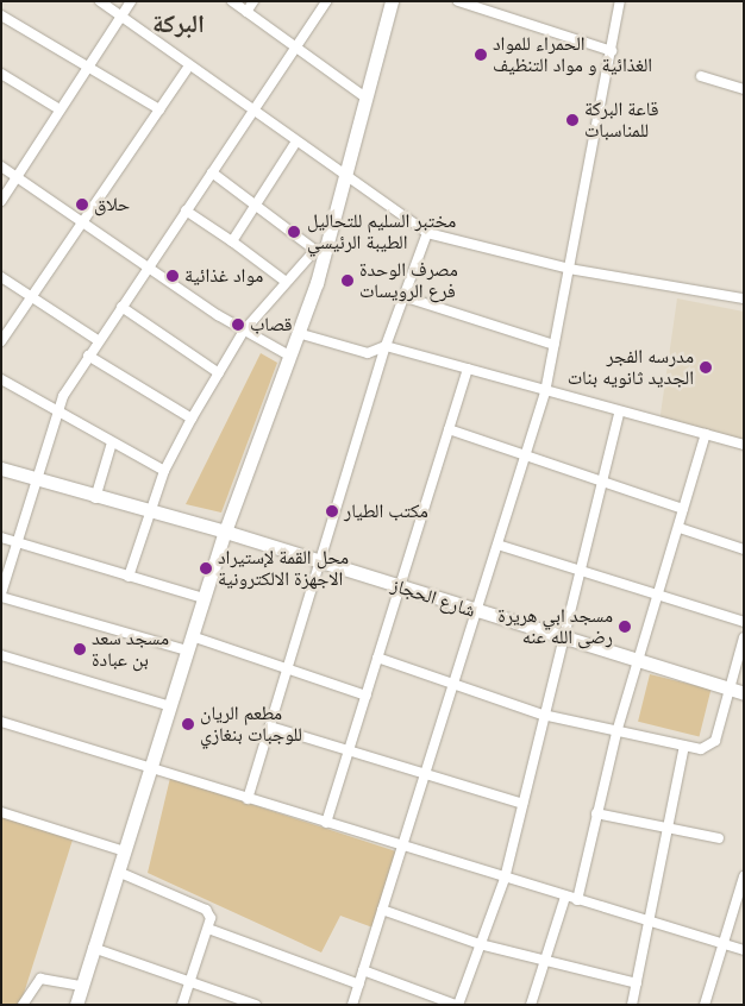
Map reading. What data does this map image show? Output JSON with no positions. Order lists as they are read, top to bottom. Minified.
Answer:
{"streets":{"street":["شارع الحجاز"]},"districts":["البركة"],"places":["الحمراء للمواد الغذائية و مواد التنظيف","قاعة البركة للمناسبات","حلاق","مختبر السليم للتحاليل الطيبة الرئيسي","مواد غذائية","مصرف الوحدة فرع الرويسات","قصاب","مدرسه الفجر الجديد ثانويه بنات","مكتب الطيار","محل القمة لإستيراد الاجهزة الالكترونية","مسجد ابي هريرة رضى الله عنه","مسجد سعد بن عبادة","مطعم الريان للوجبات بنغازي"]}
